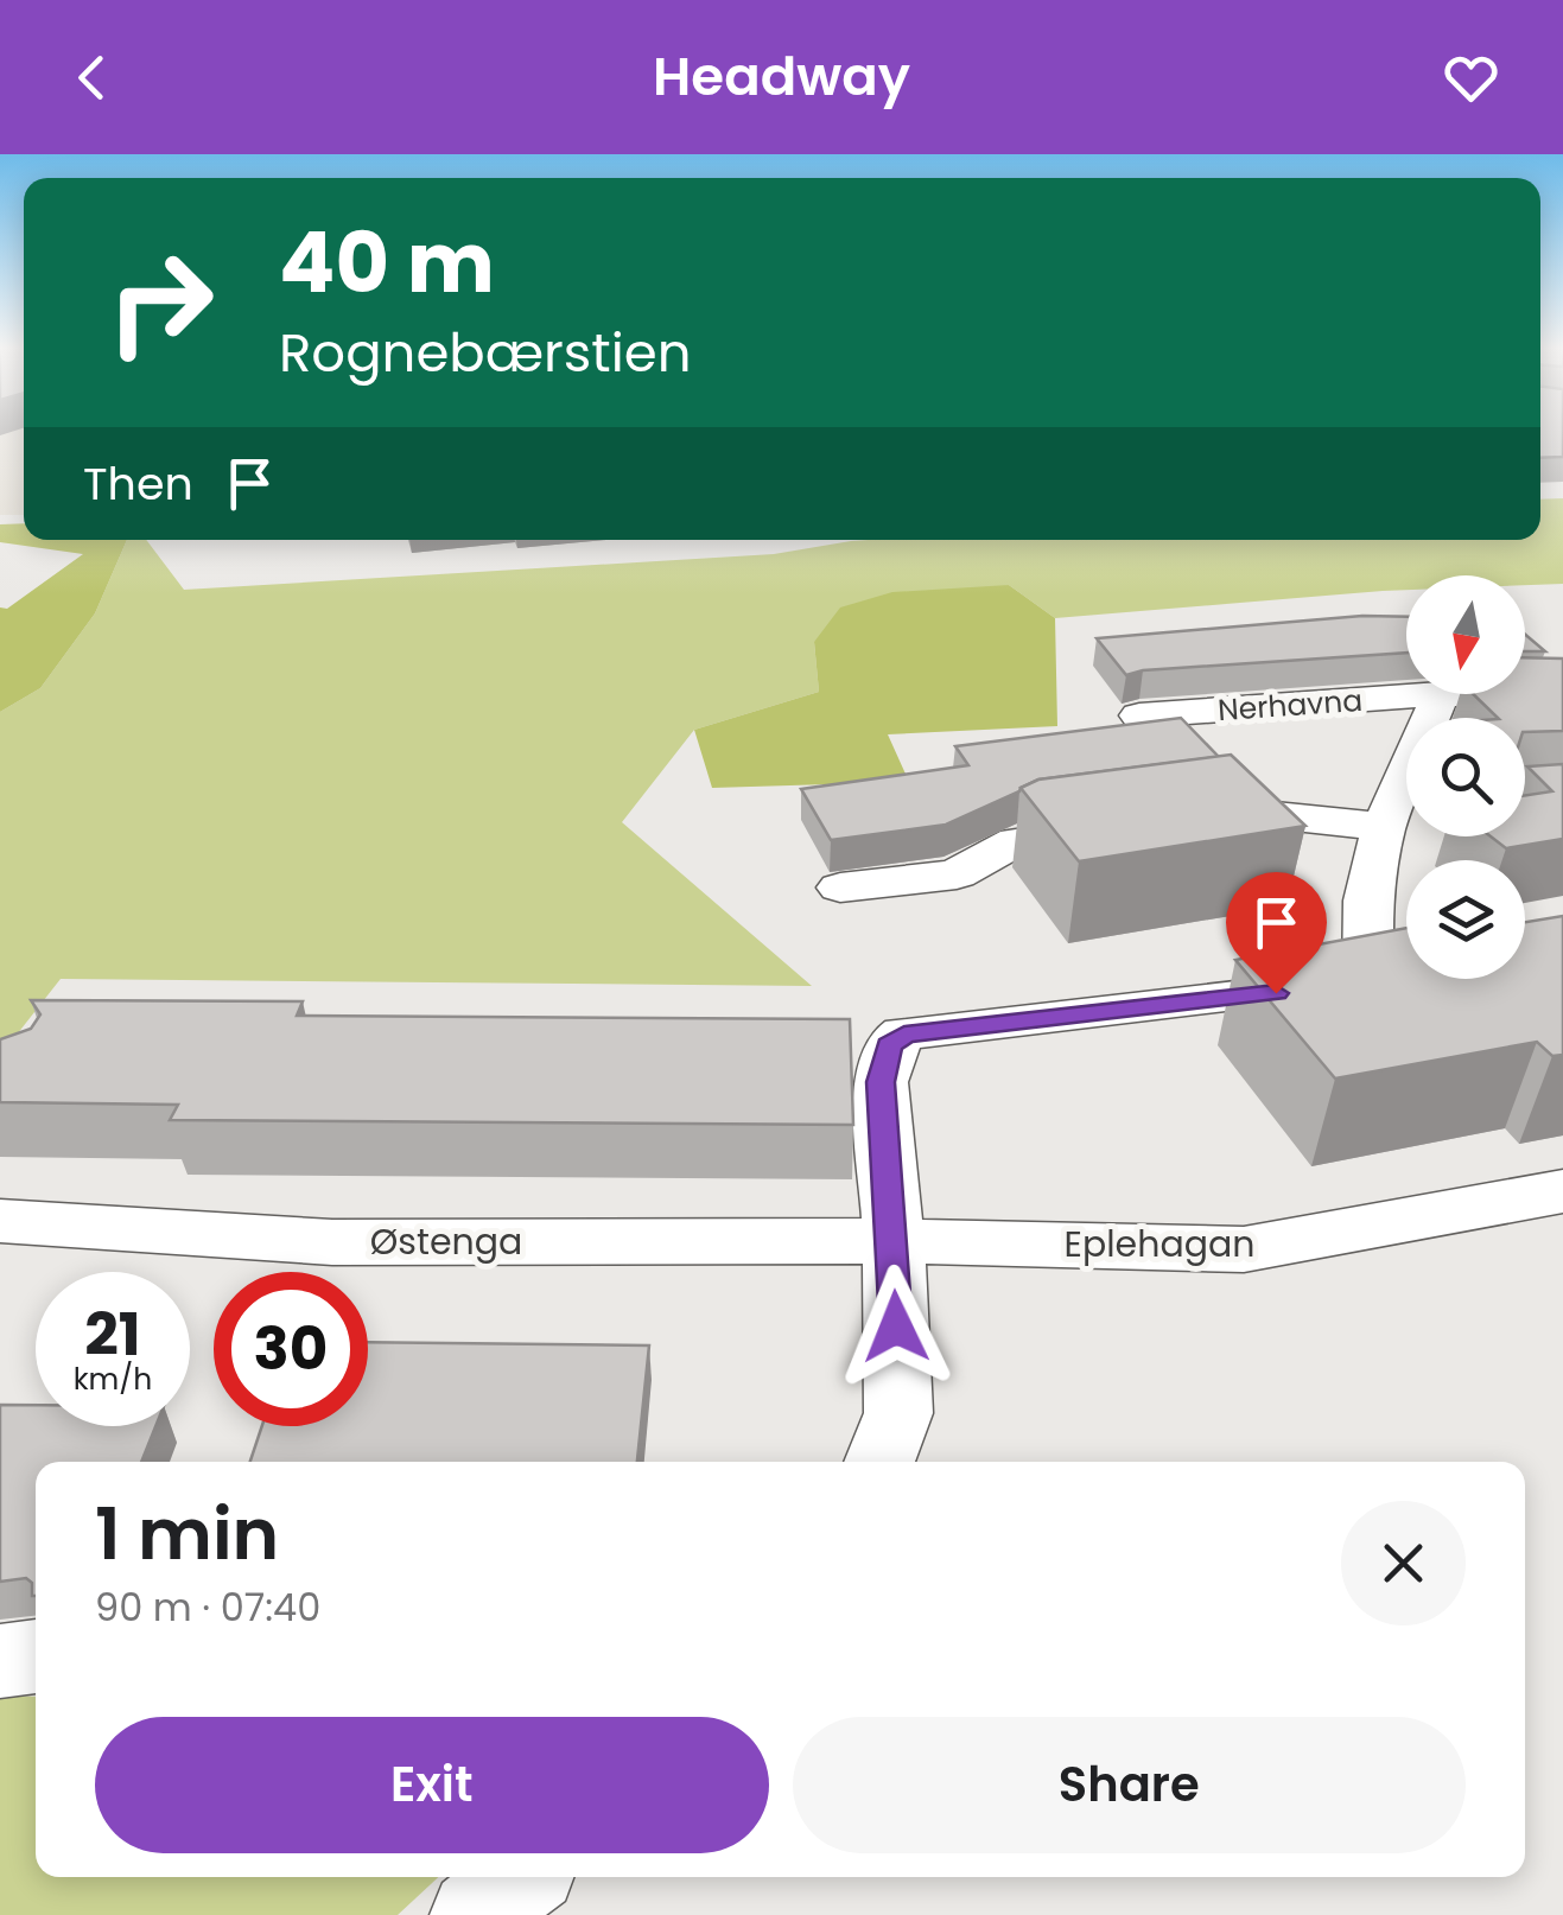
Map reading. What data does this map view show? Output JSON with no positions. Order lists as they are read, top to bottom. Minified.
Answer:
{"streets":{"street":["Nerhavna","Østenga","Eplehagan"]},"crossings":[["Østenga","Eplehagan"]],"north":"bottom","page":{"header":"Headway","turn":["40 m","Rognebærstien"],"then":"Then","speed":"21 km/h","limit":"30","heading":["1 min","90 m · 07:40"],"buttons":["Exit","Share"]}}
